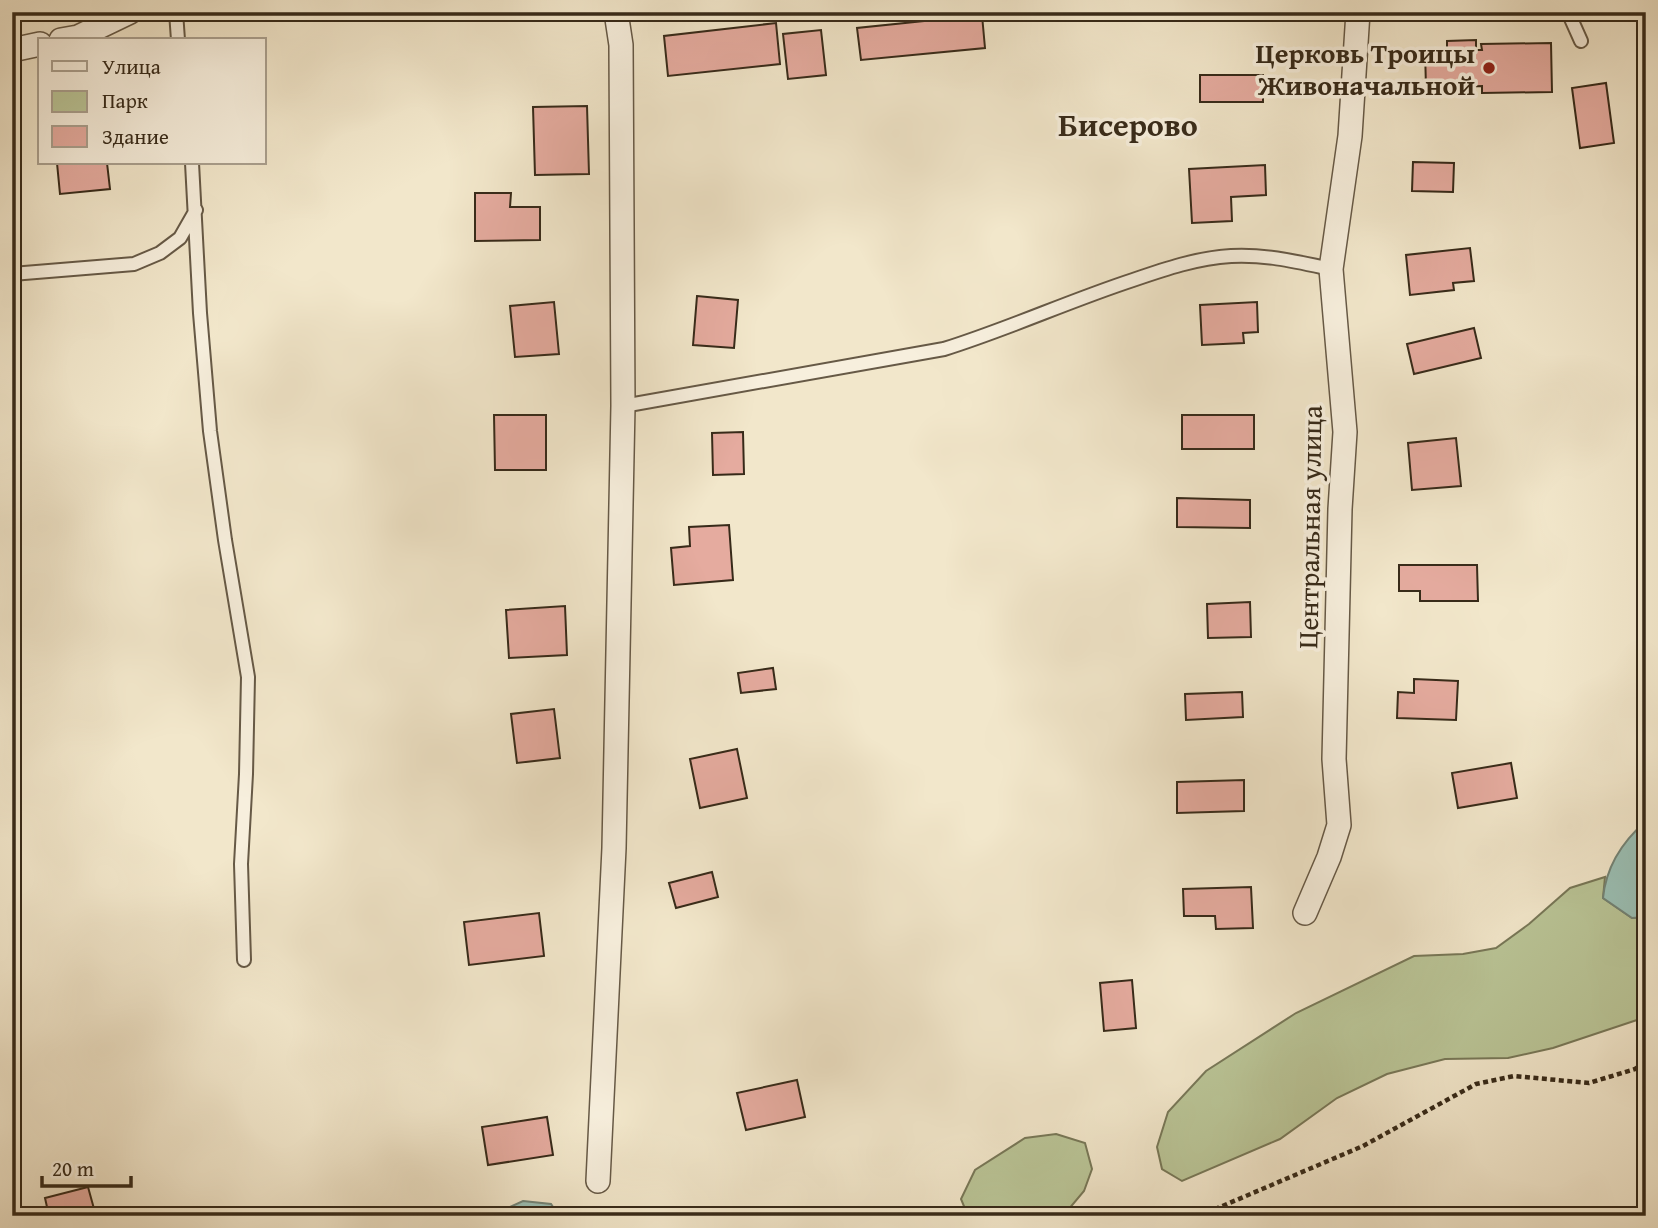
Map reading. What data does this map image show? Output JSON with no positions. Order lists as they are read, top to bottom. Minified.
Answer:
{"streets":{"street":["Центральная улица"]},"districts":["Бисерово"],"places":["Церковь Троицы Живоначальной"],"legend":["Улица","Парк","Здание"],"scale_bar":"20 m"}
